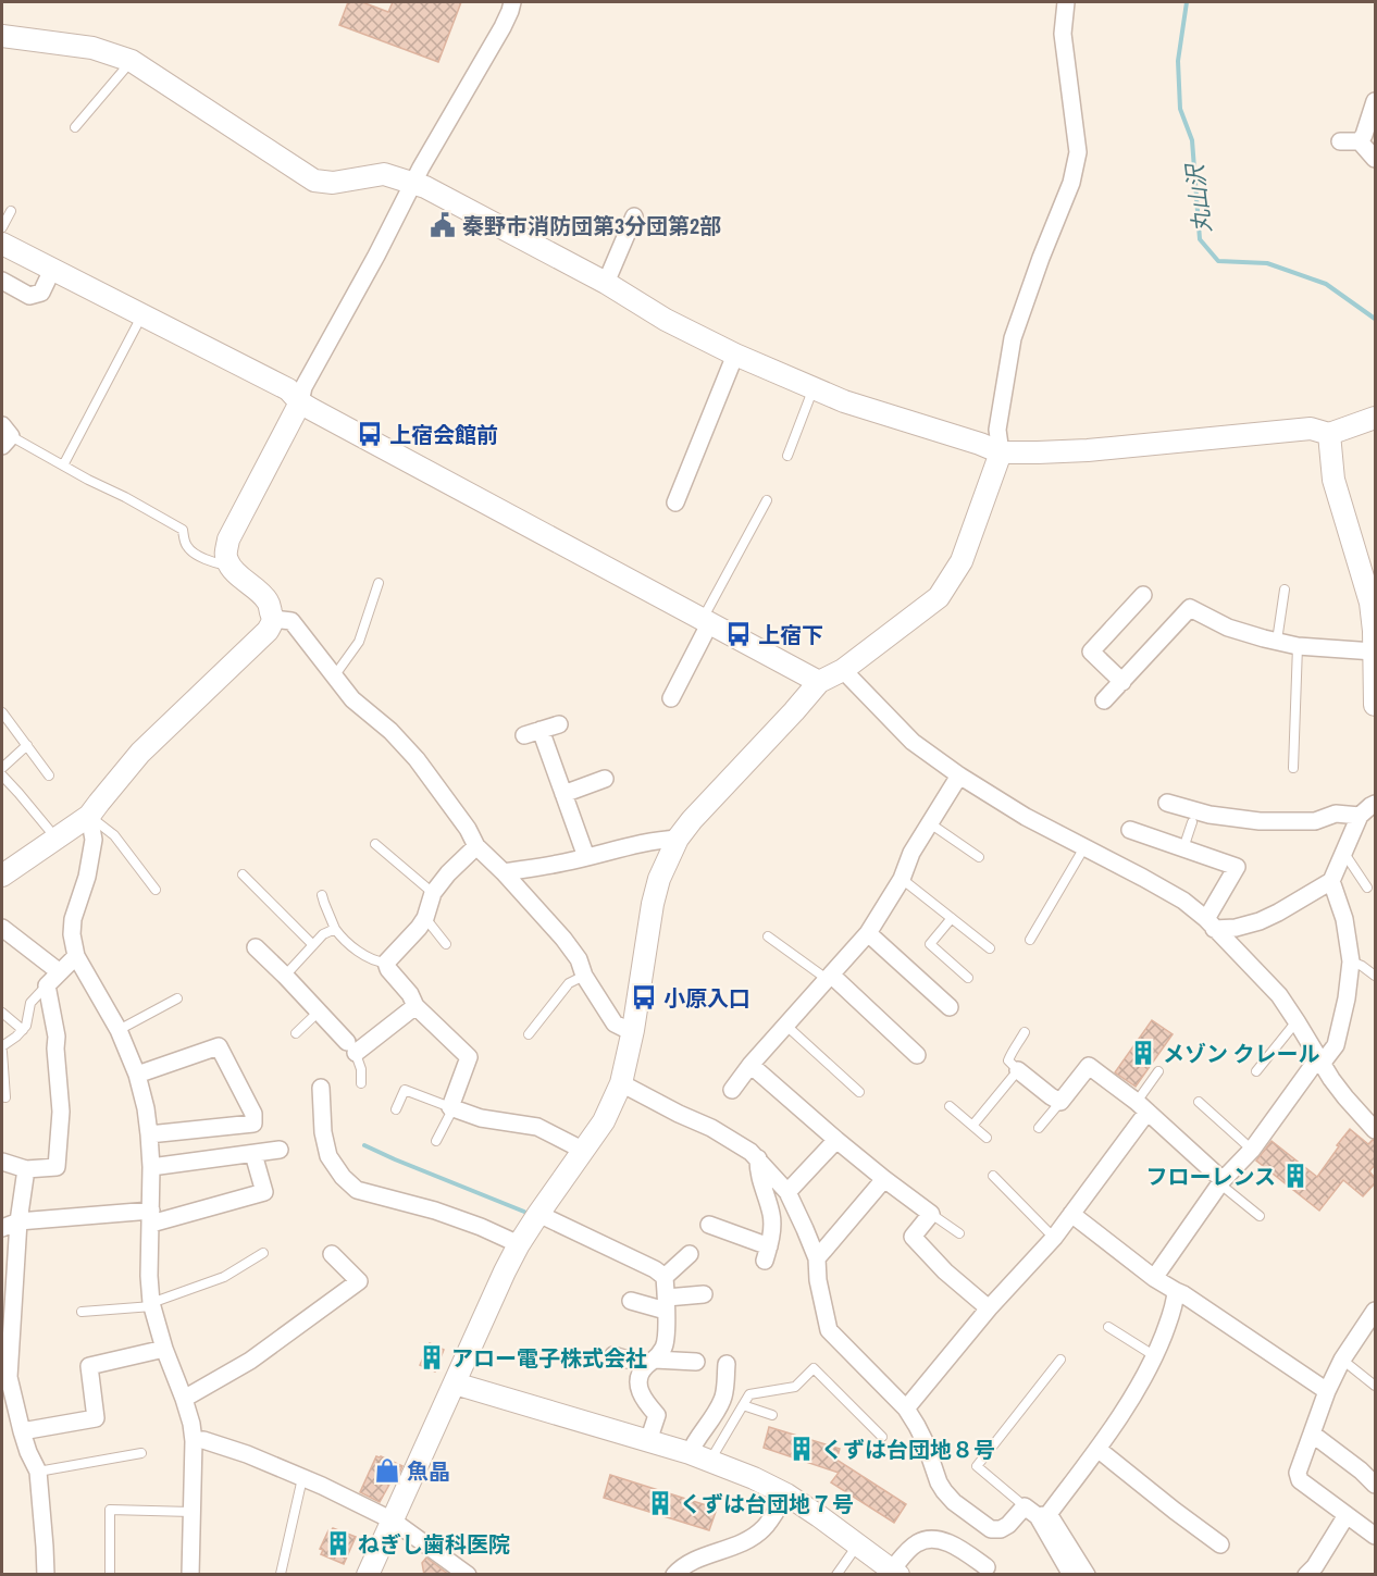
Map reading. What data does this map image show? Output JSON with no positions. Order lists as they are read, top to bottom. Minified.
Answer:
{"water":["丸山沢"],"places":{"public building":["秦野市消防団第3分団第2部"],"bus stop":["上宿会館前","上宿下","小原入口"],"building":["メゾン クレール","フローレンス","アロー電子株式会社","くずは台団地８号","くずは台団地７号","ねぎし歯科医院"],"shop":["魚晶"]}}
